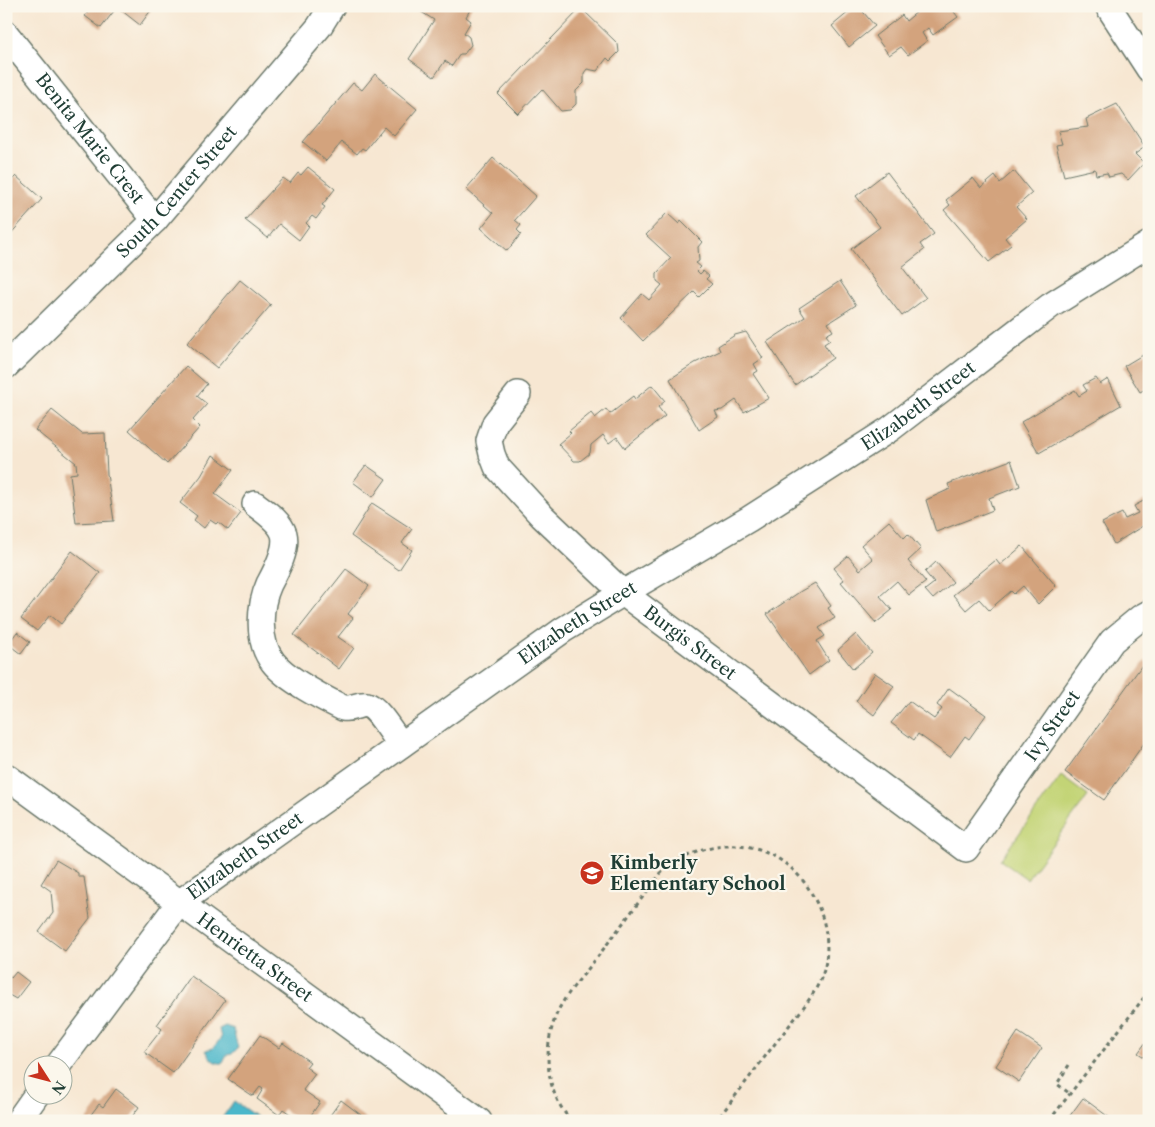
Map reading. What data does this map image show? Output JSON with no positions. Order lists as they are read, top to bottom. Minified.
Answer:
{"streets":{"street":["Benita Marie Crest","South Center Street","Elizabeth Street","Burgis Street","Ivy Street","Henrietta Street"]},"crossings":[["Benita Marie Crest","South Center Street"],["Elizabeth Street","Burgis Street"],["Elizabeth Street","Henrietta Street"],["Burgis Street","Ivy Street"]],"places":{"school or university":["Kimberly Elementary School"]},"north":"bottom right"}
